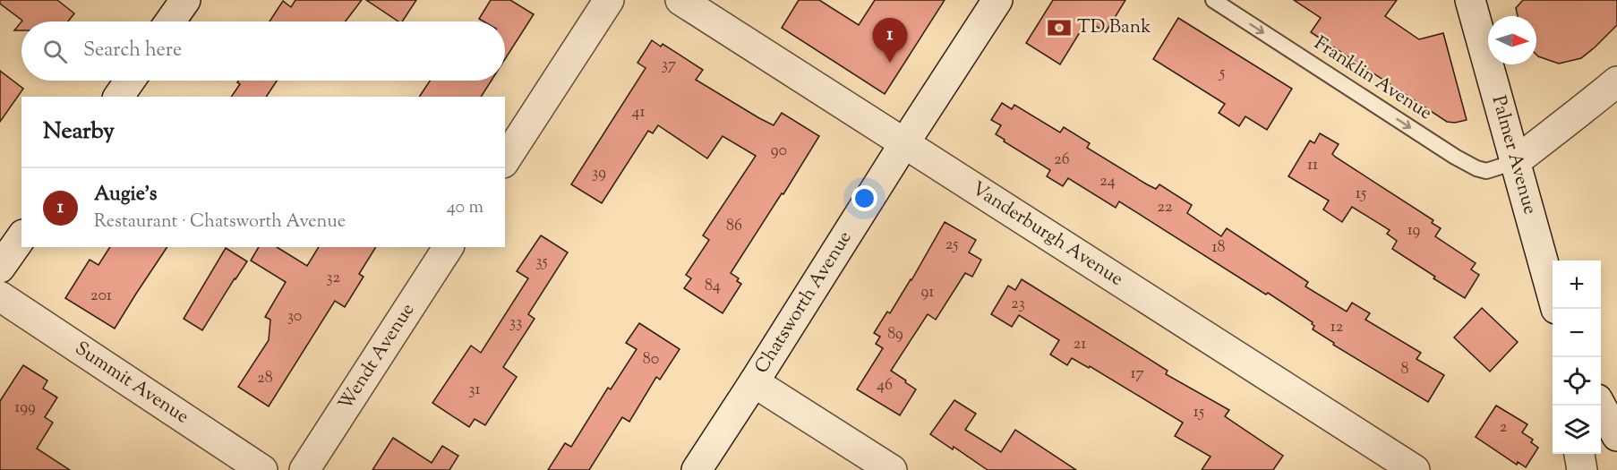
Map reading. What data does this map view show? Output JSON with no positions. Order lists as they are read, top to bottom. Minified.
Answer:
{"streets":{"street":["Palmer Avenue","Vanderburgh Avenue","Chatsworth Avenue","Wendt Avenue","Summit Avenue"],"lane":["Franklin Avenue"]},"crossings":[["Franklin Avenue","Palmer Avenue"],["Vanderburgh Avenue","Chatsworth Avenue"]],"one_way":["Franklin Avenue"],"places":{"bank":["TD Bank"]},"house_numbers":["37","5","41","90","26","11","39","24","15","22","86","19","25","18","35","32","84","91","201","23","30","33","12","89","21","80","8","17","28","46","31","199","15","2"],"north":"right","page":{"pins":"1","search":"Search here","heading":"Nearby","list":[{"mark":"1","name":"Augie's","note":"Restaurant · Chatsworth Avenue","value":"40 m"}],"map_buttons":["+","−"]}}
